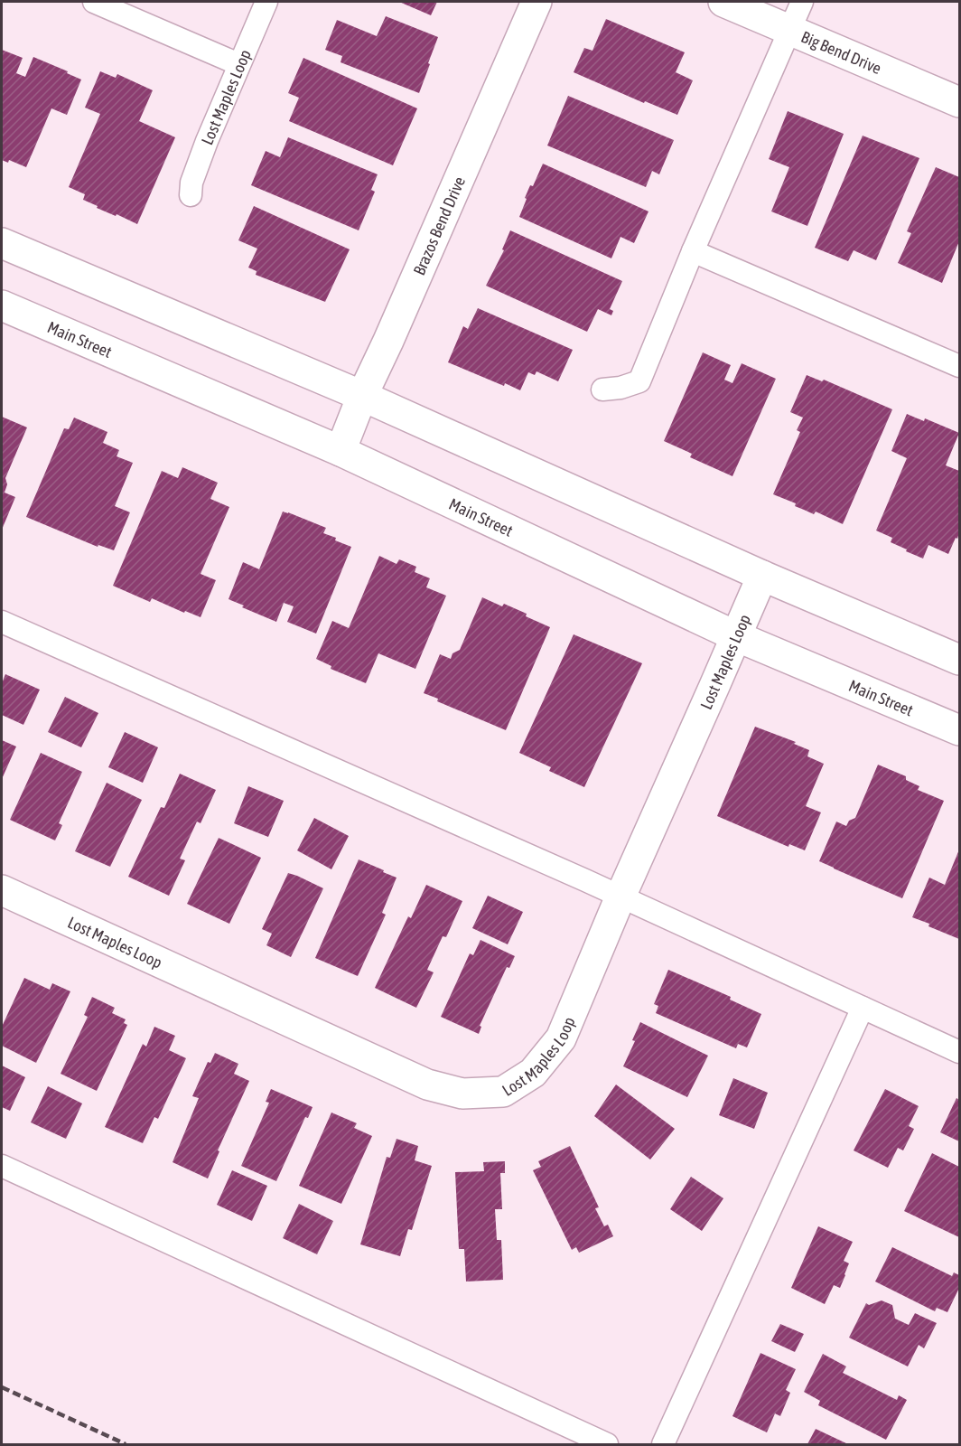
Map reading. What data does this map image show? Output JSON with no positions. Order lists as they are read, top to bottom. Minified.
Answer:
{"streets":{"street":["Big Bend Drive","Lost Maples Loop","Brazos Bend Drive","Main Street"]},"crossings":[["Lost Maples Loop","Main Street"],["Brazos Bend Drive","Main Street"]]}
